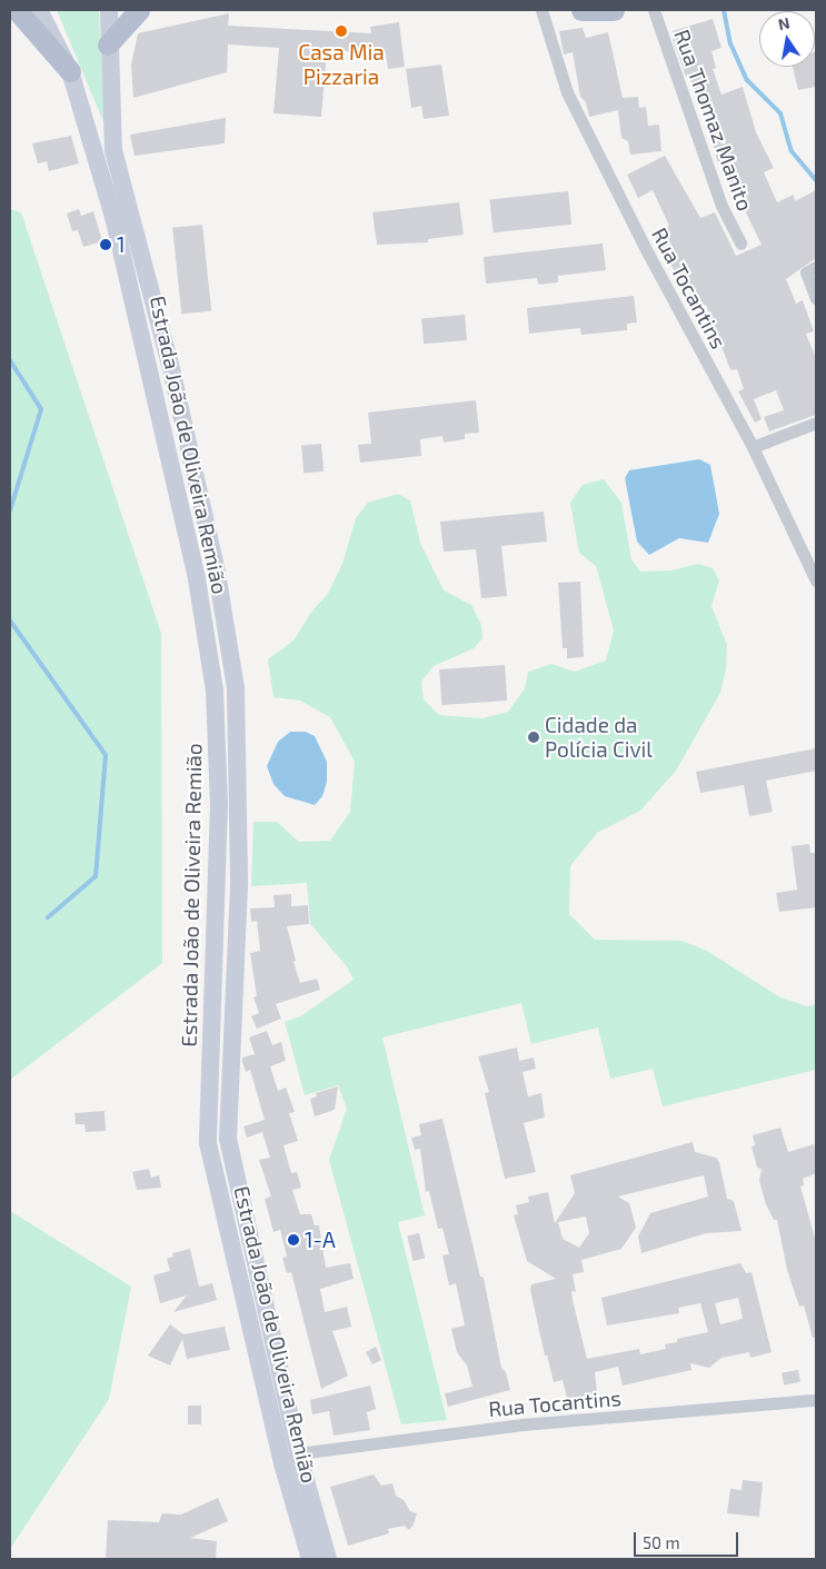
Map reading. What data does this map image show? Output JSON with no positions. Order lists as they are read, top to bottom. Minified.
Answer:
{"streets":{"main road":["Estrada João de Oliveira Remião"],"street":["Rua Thomaz Manito","Rua Tocantins"]},"crossings":[["Rua Tocantins","Estrada João de Oliveira Remião"]],"places":["Casa Mia Pizzaria","1","Cidade da Polícia Civil","1-A"],"scale_bar":"50 m","north":"top"}
